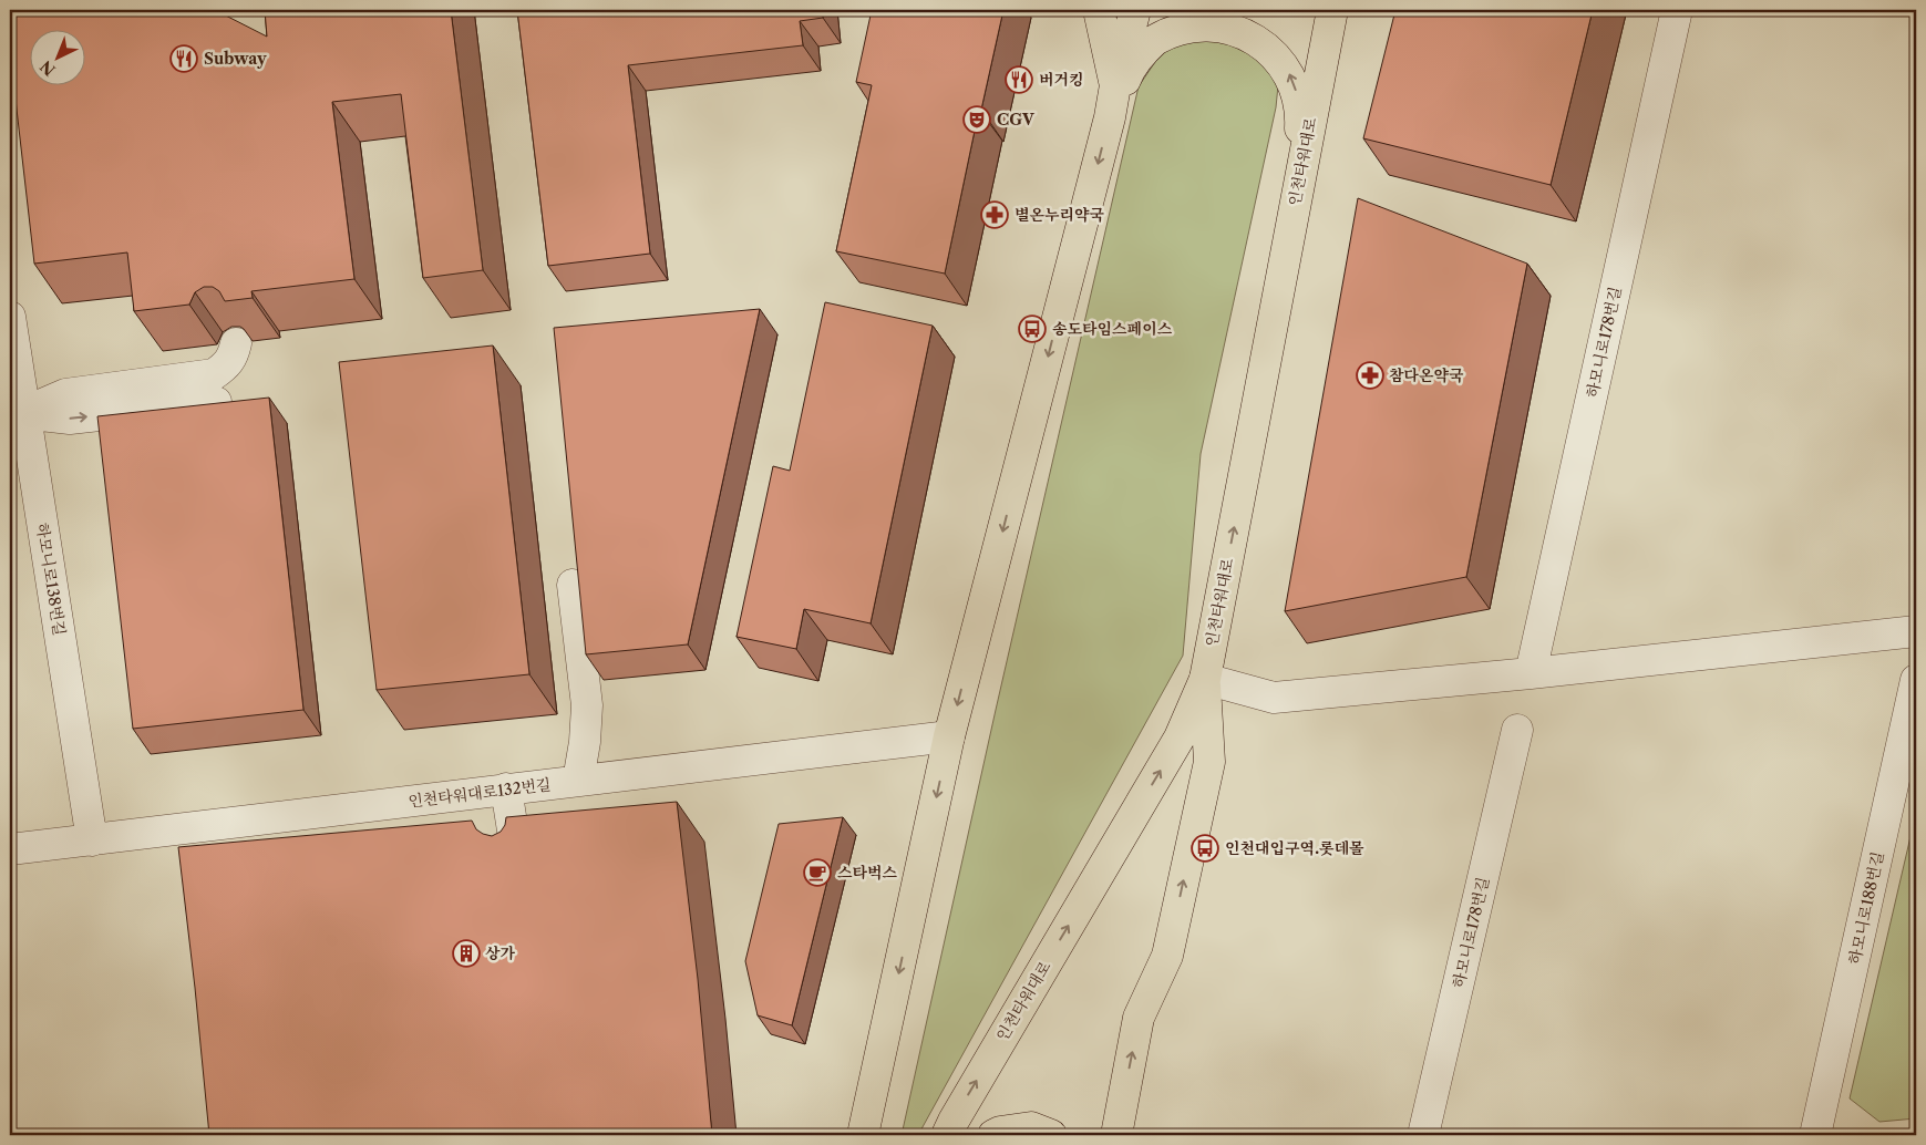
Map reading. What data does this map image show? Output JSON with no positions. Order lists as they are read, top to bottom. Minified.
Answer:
{"streets":{"main road":["인천타워대로"],"street":["하모니로178번길","하모니로138번길","인천타워대로132번길","하모니로188번길"]},"crossings":[["하모니로138번길","인천타워대로132번길"]],"places":{"restaurant":["Subway","버거킹"],"theatre":["CGV"],"pharmacy":["별온누리약국","참다온약국"],"bus stop":["송도타임스페이스","인천대입구역.롯데몰"],"cafe":["스타벅스"],"building":["상가"]},"north":"bottom left"}
